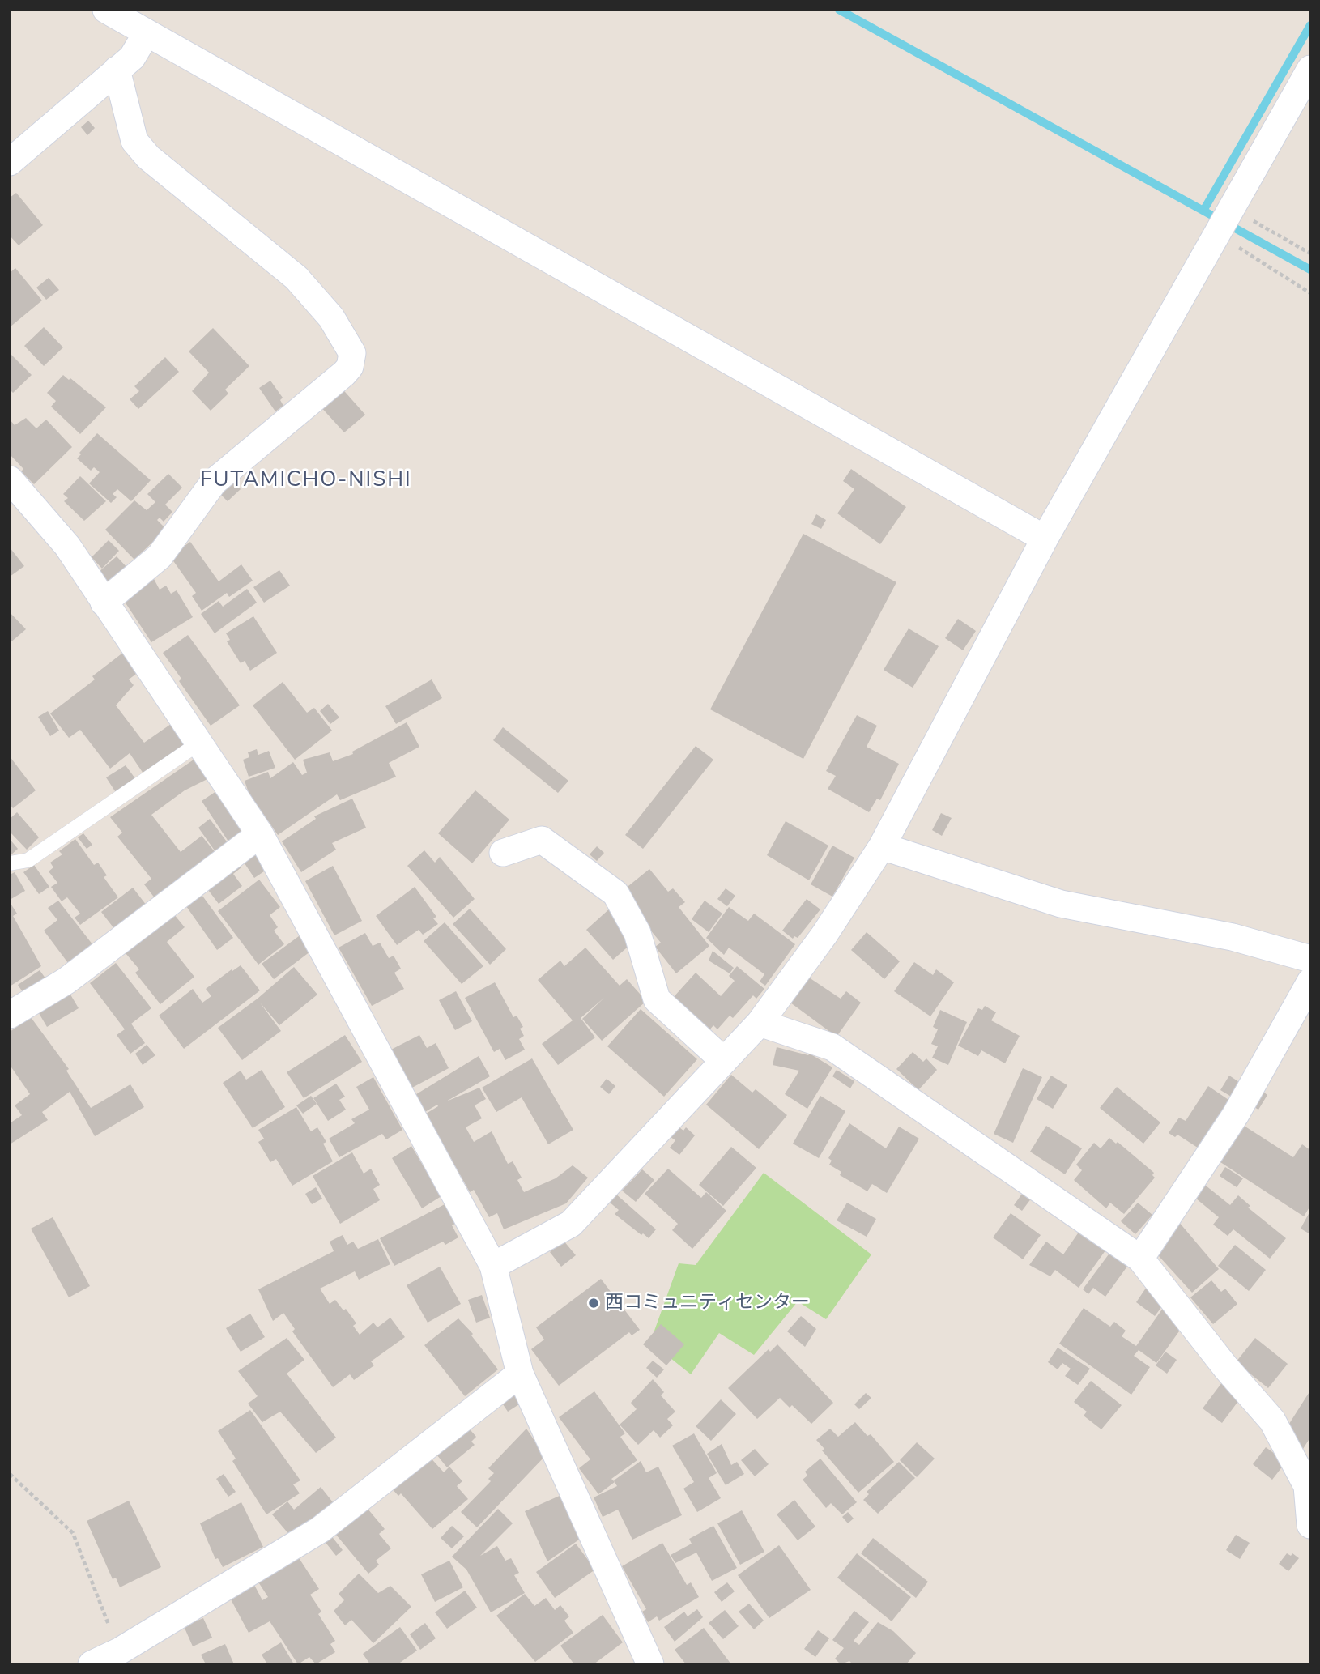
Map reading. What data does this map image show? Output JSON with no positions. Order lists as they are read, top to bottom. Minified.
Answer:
{"districts":["FUTAMICHO-NISHI"],"places":["西コミュニティセンター"]}
